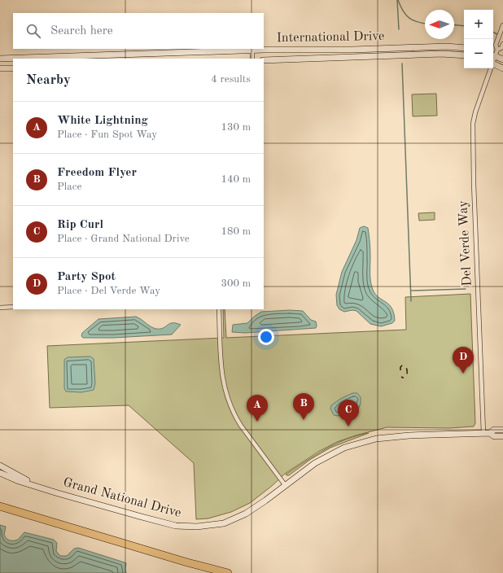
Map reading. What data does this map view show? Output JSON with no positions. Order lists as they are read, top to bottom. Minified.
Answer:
{"streets":{"street":["International Drive","Del Verde Way","Grand National Drive"]},"crossings":[["Del Verde Way","Grand National Drive"]],"north":"left","page":{"map_buttons":["+","−"],"search":"Search here","heading":["Nearby","4 results"],"list":[{"mark":"A","name":"White Lightning","note":"Place · Fun Spot Way","value":"130 m"},{"mark":"B","name":"Freedom Flyer","note":"Place","value":"140 m"},{"mark":"C","name":"Rip Curl","note":"Place · Grand National Drive","value":"180 m"},{"mark":"D","name":"Party Spot","note":"Place · Del Verde Way","value":"300 m"}],"pins":["D","B","A","C"]}}
